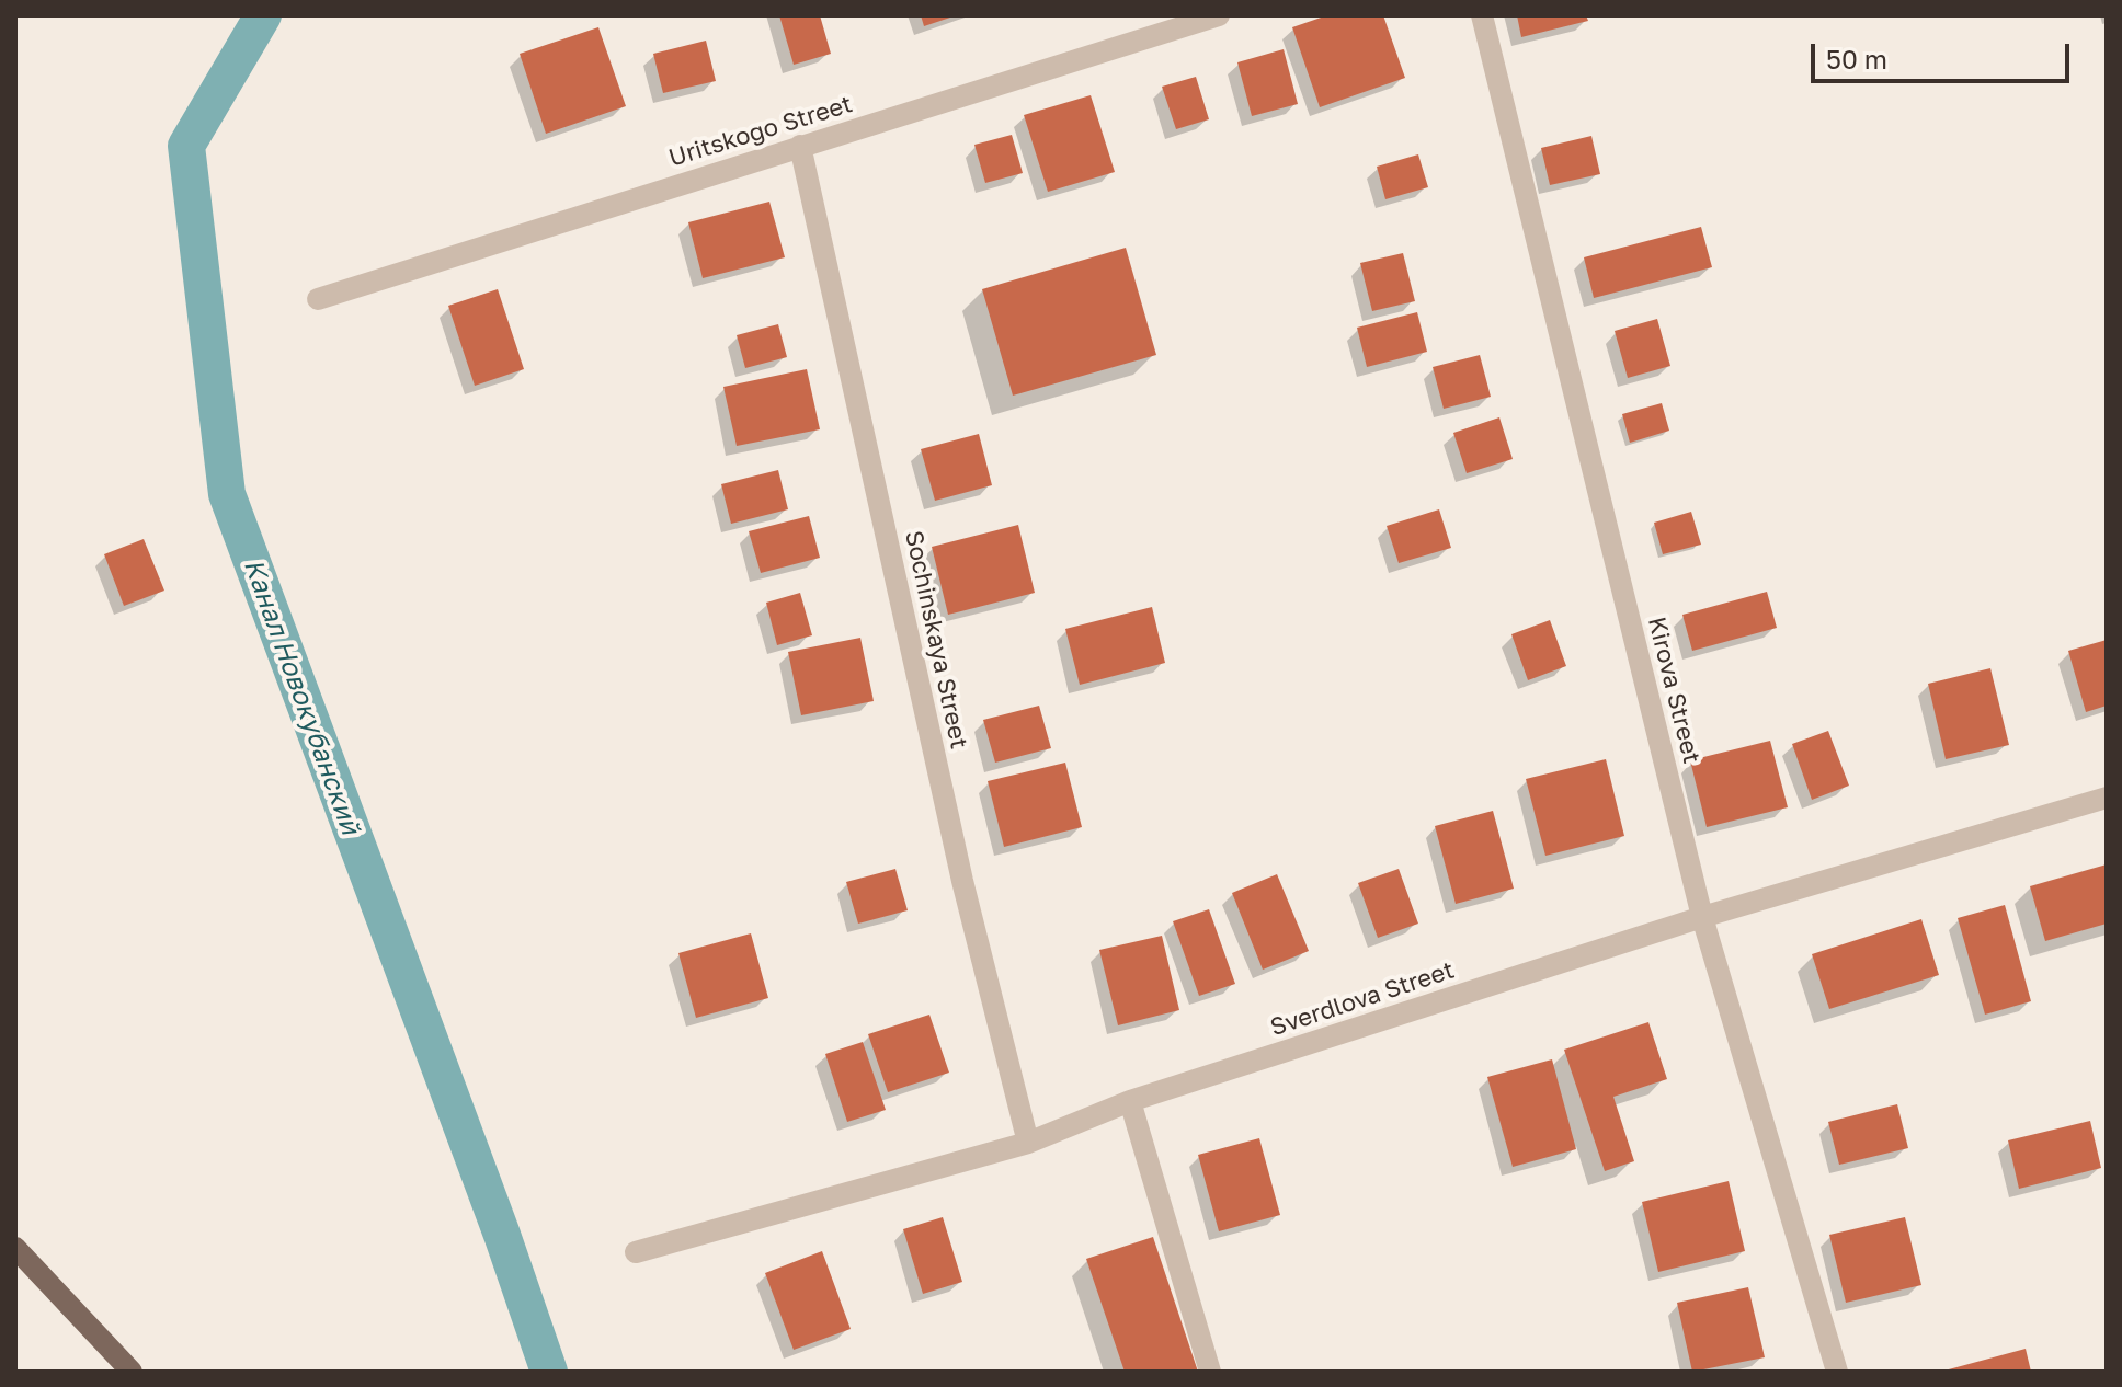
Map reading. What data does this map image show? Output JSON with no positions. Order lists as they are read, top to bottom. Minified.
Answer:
{"streets":{"street":["Uritskogo Street","Sochinskaya Street","Kirova Street","Sverdlova Street"]},"crossings":[["Uritskogo Street","Sochinskaya Street"],["Sochinskaya Street","Sverdlova Street"],["Kirova Street","Sverdlova Street"]],"water":["Канал Новокубанский"],"scale_bar":"50 m"}
